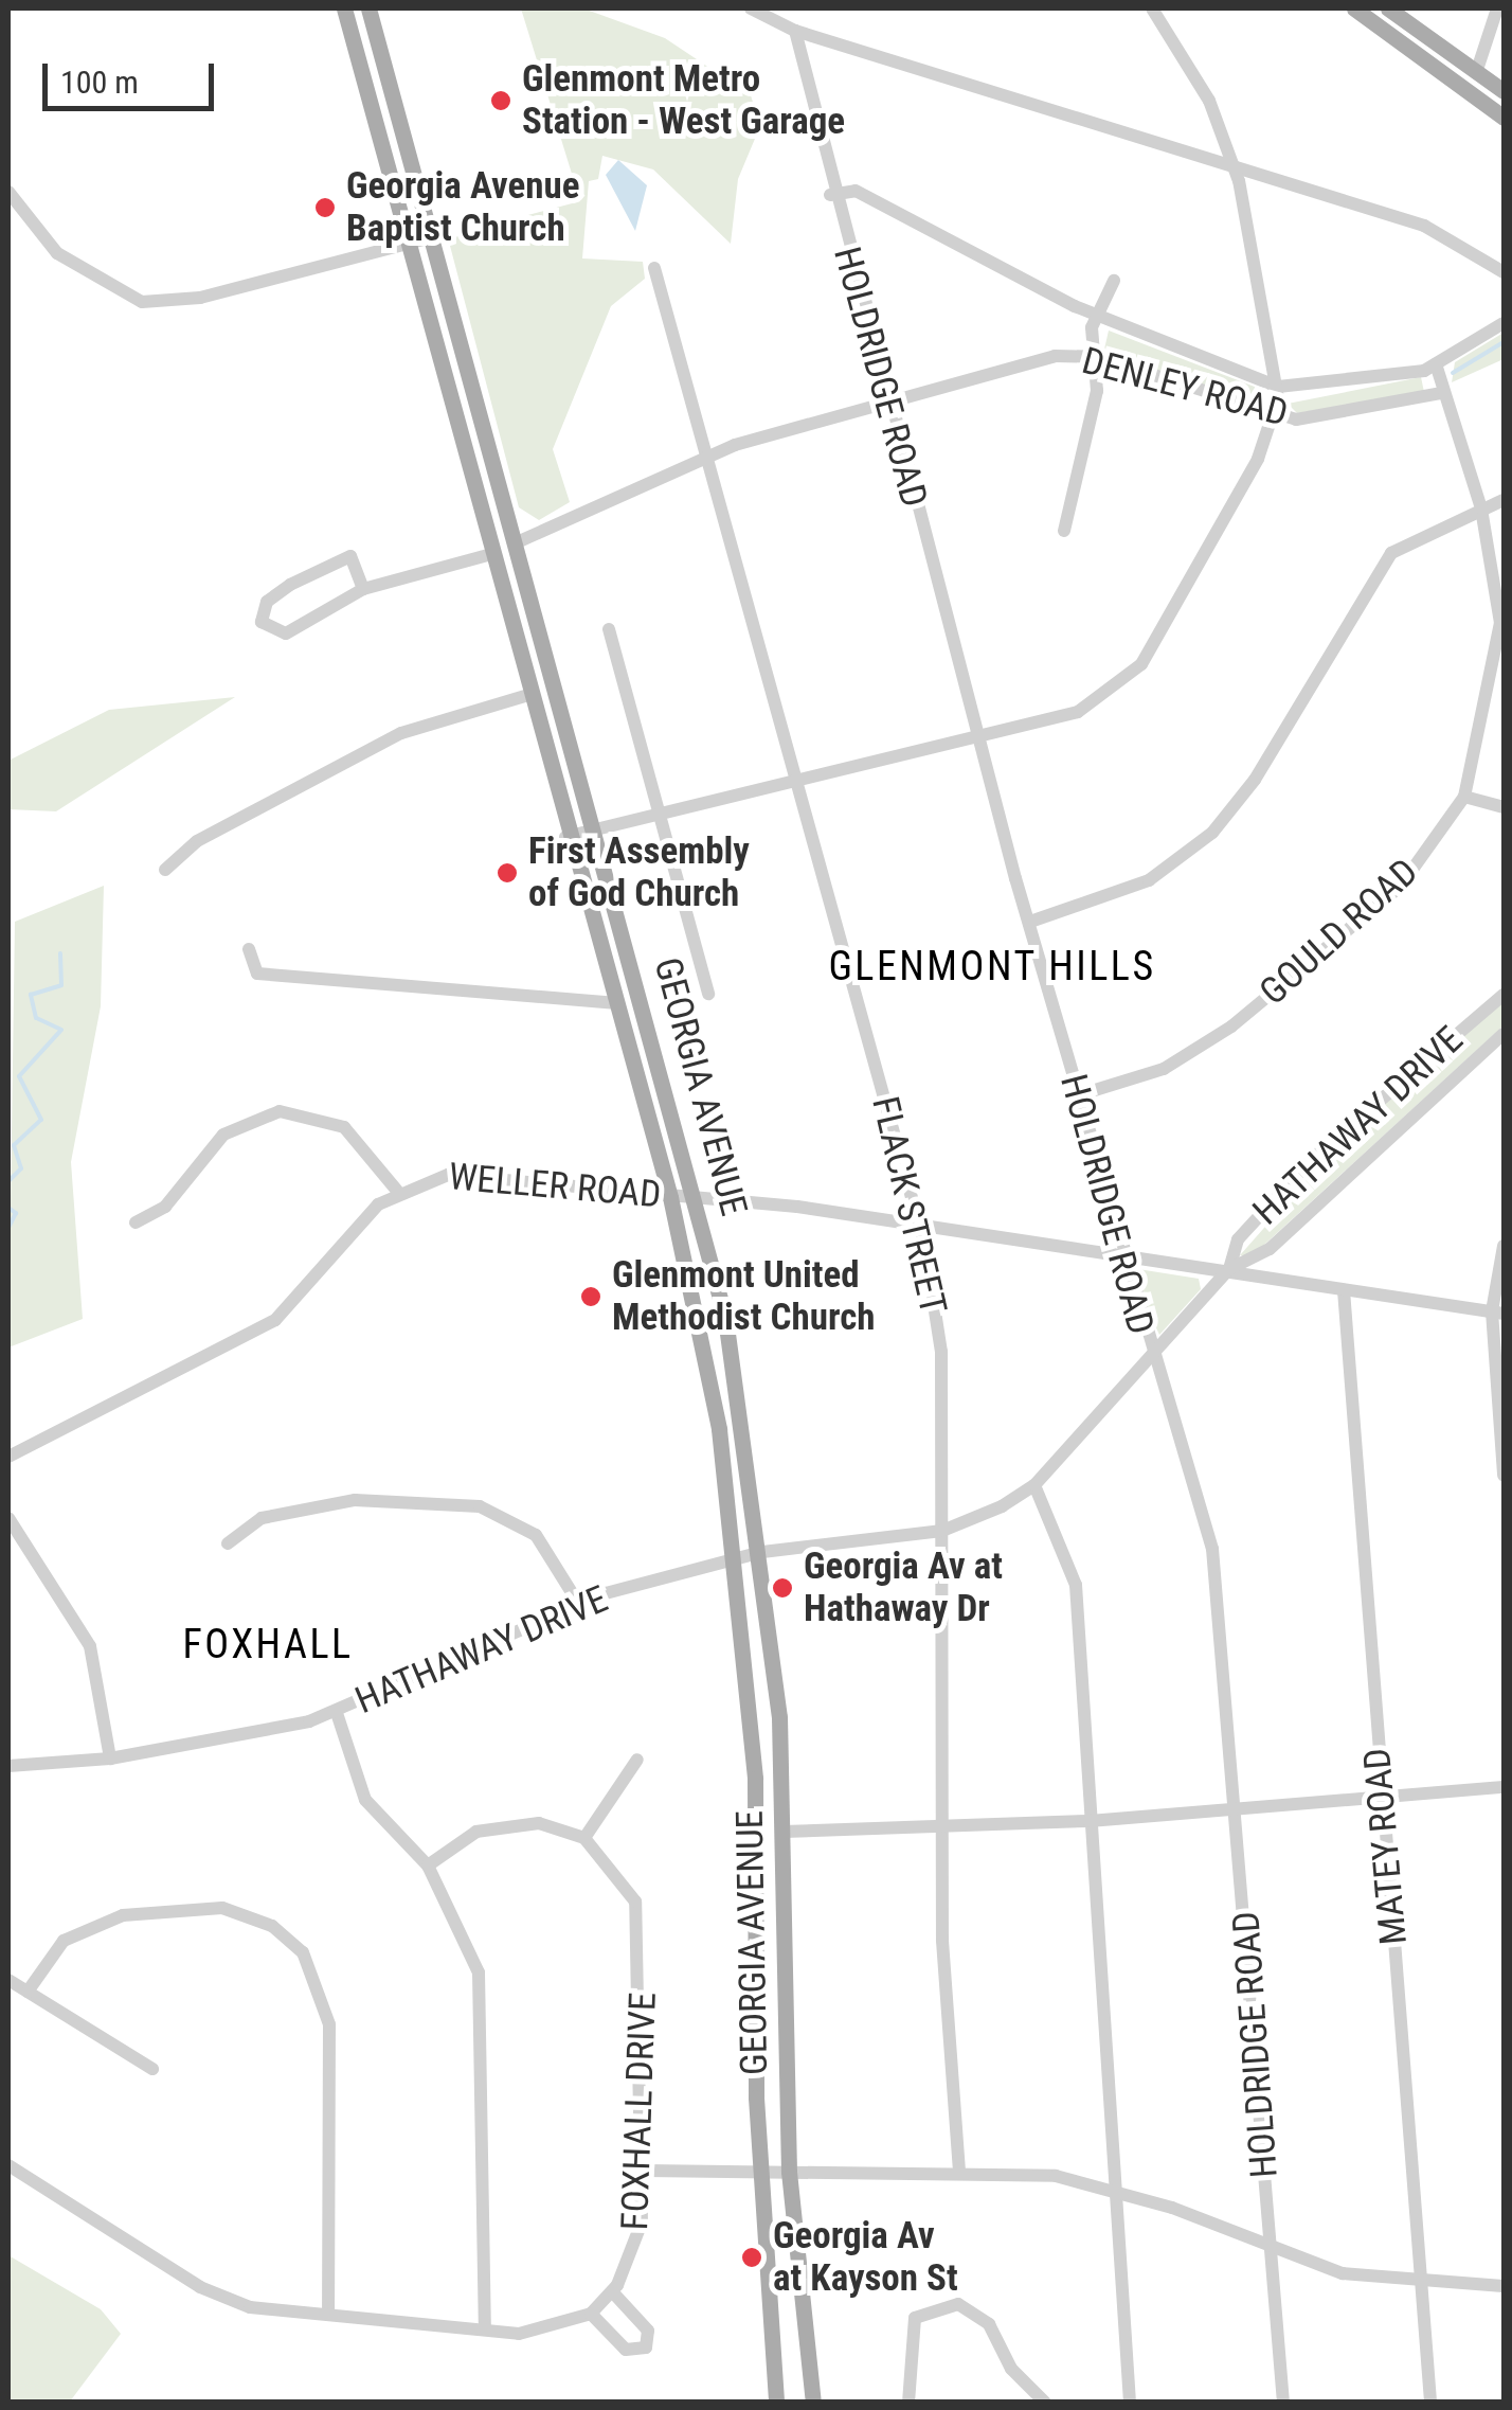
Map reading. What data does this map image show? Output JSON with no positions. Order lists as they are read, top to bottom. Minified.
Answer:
{"streets":{"main road":["GEORGIA AVENUE"],"street":["HOLDRIDGE ROAD","DENLEY ROAD","GOULD ROAD","HATHAWAY DRIVE","WELLER ROAD","FLACK STREET","MATEY ROAD","FOXHALL DRIVE"]},"crossings":[["HOLDRIDGE ROAD","DENLEY ROAD"],["HOLDRIDGE ROAD","GOULD ROAD"],["HOLDRIDGE ROAD","HATHAWAY DRIVE"],["HOLDRIDGE ROAD","WELLER ROAD"],["DENLEY ROAD","GOULD ROAD"],["DENLEY ROAD","GEORGIA AVENUE"],["DENLEY ROAD","FLACK STREET"],["GEORGIA AVENUE","HATHAWAY DRIVE"],["GEORGIA AVENUE","WELLER ROAD"],["HATHAWAY DRIVE","WELLER ROAD"],["HATHAWAY DRIVE","FLACK STREET"],["WELLER ROAD","FLACK STREET"],["WELLER ROAD","MATEY ROAD"]],"districts":["GLENMONT HILLS","FOXHALL"],"places":["Glenmont Metro Station - West Garage","Georgia Avenue Baptist Church","First Assembly of God Church","Glenmont United Methodist Church","Georgia Av at Hathaway Dr","Georgia Av at Kayson St"],"scale_bar":"100 m"}
